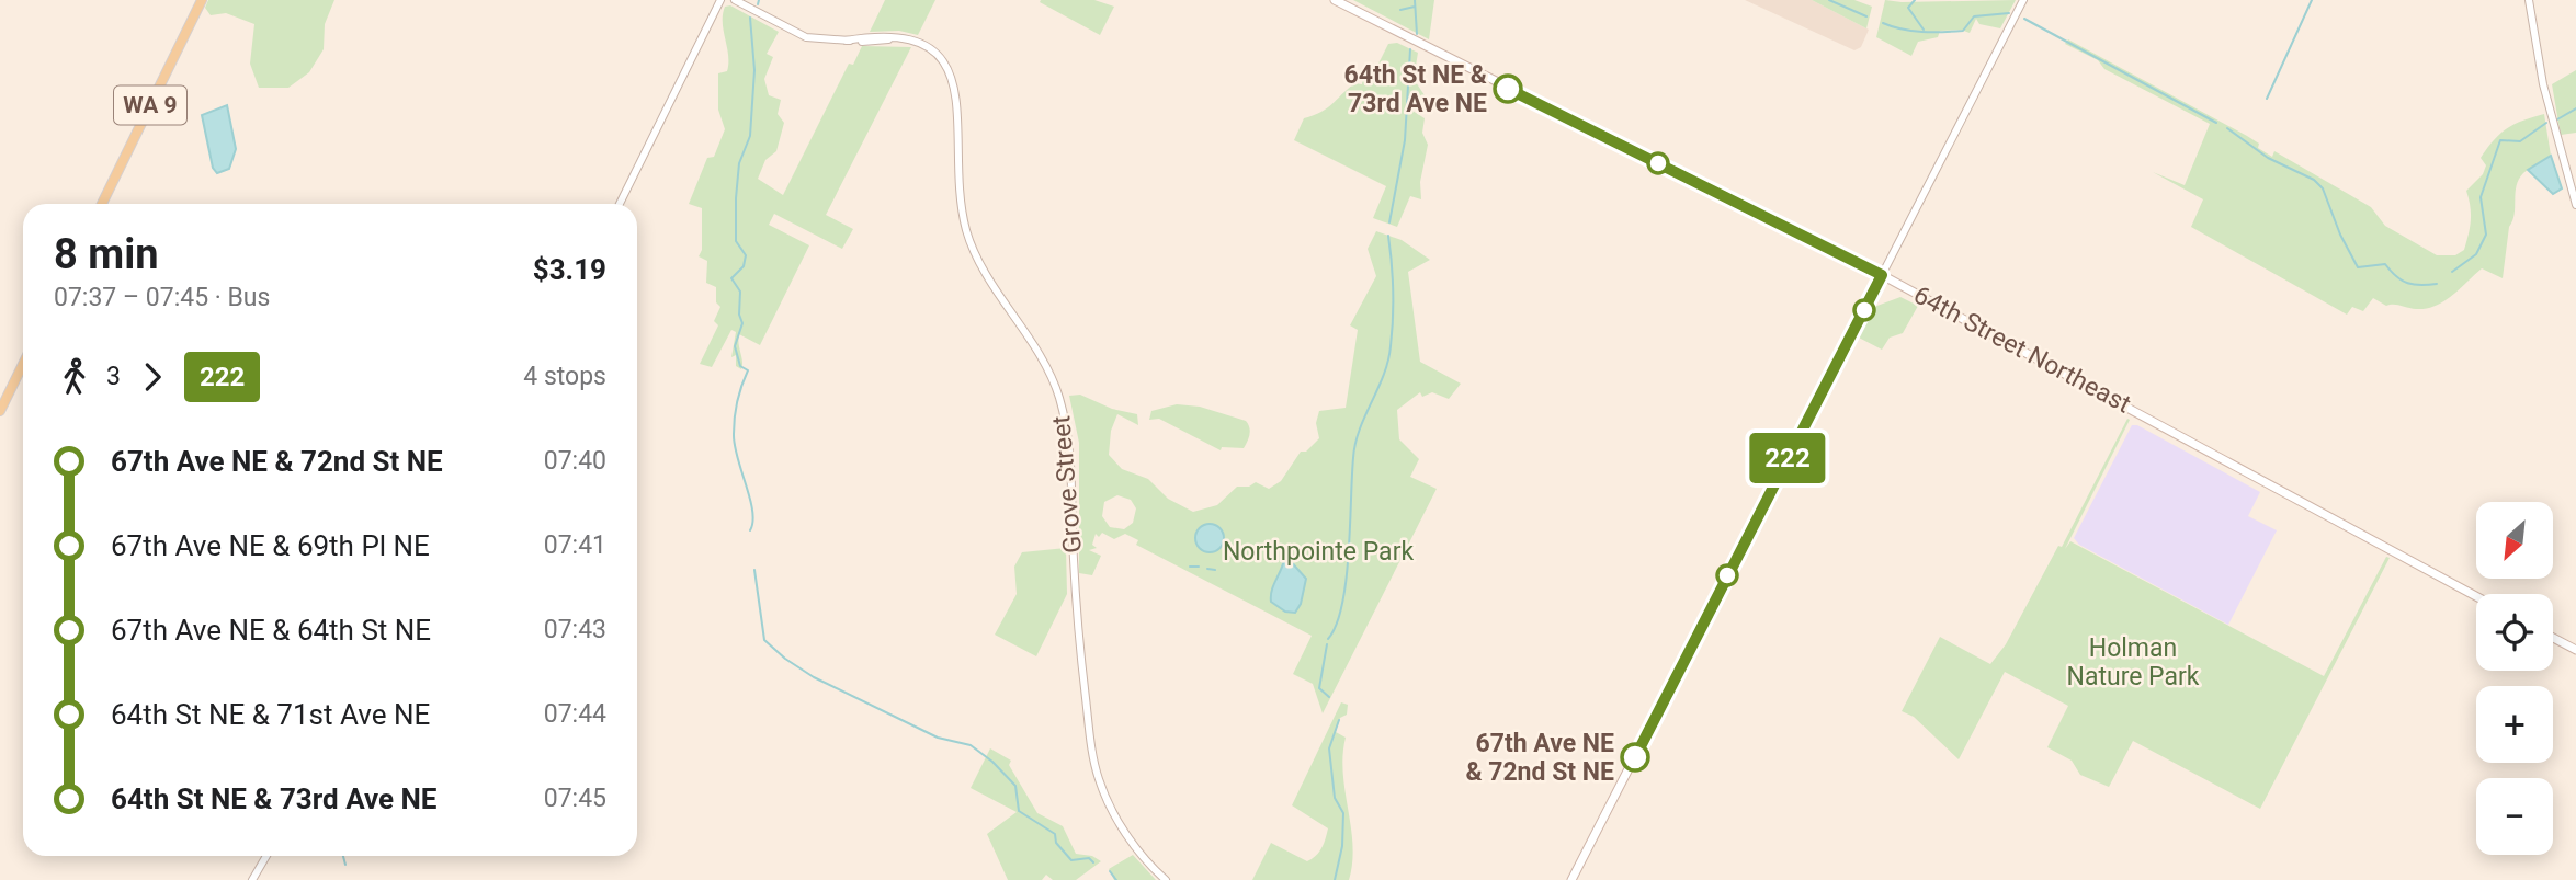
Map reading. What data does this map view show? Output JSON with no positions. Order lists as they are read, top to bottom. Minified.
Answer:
{"streets":{"main road":["WA 9","64th Street Northeast"],"street":["Grove Street"]},"parks":["Northpointe Park","Holman Nature Park"],"places":["64th St NE & 73rd Ave NE","67th Ave NE & 72nd St NE"],"lines":["bus line 222"],"north":"bottom left","page":{"on_map":"222","heading":["8 min","07:37 – 07:45 · Bus","$3.19"],"legs":["3","222","4 stops"],"list":[{"name":"67th Ave NE & 72nd St NE","value":"07:40"},{"name":"67th Ave NE & 69th Pl NE","value":"07:41"},{"name":"67th Ave NE & 64th St NE","value":"07:43"},{"name":"64th St NE & 71st Ave NE","value":"07:44"},{"name":"64th St NE & 73rd Ave NE","value":"07:45"}],"map_buttons":["+","−"]}}
